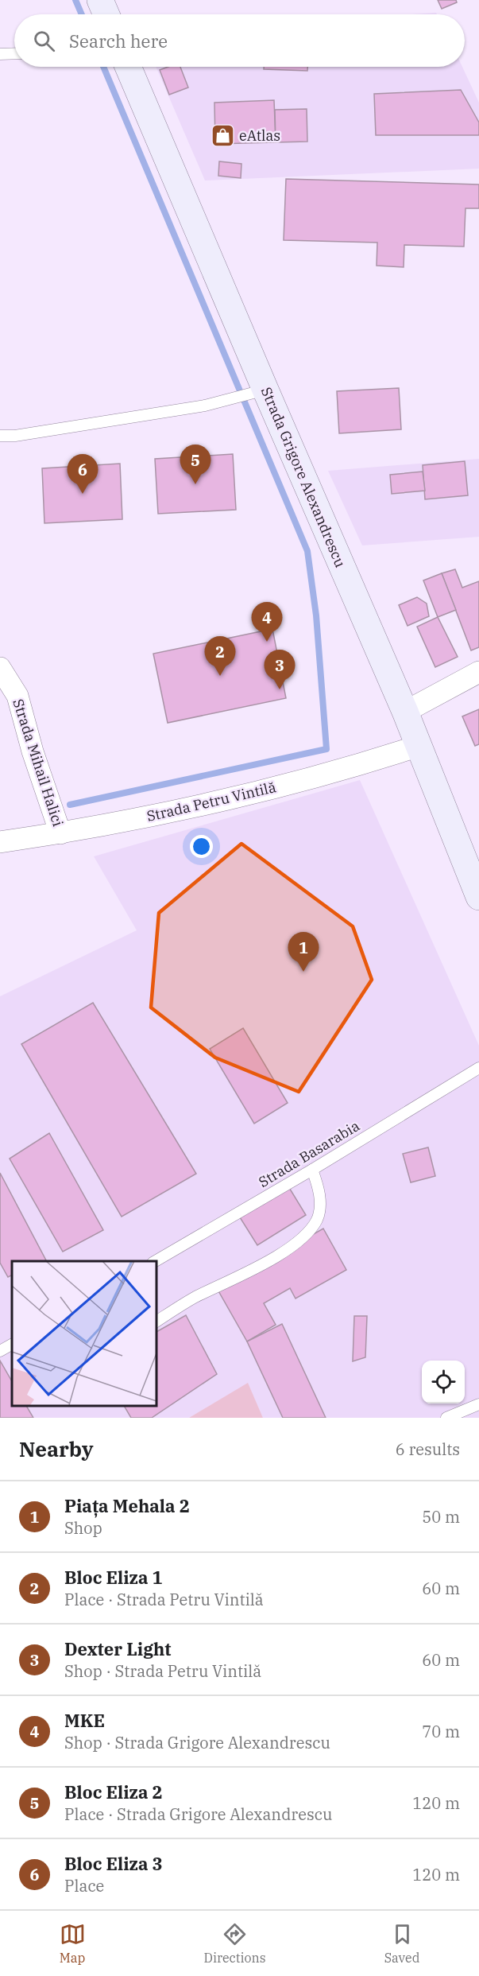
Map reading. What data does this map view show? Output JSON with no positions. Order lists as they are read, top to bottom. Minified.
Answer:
{"streets":{"street":["Strada Grigore Alexandrescu","Strada Mihail Halici","Strada Petru Vintilă"],"lane":["Strada Basarabia"]},"crossings":[["Strada Grigore Alexandrescu","Strada Petru Vintilă"],["Strada Mihail Halici","Strada Petru Vintilă"]],"places":{"shop":["eAtlas"]},"page":{"search":"Search here","pins":["5","6","4","2","3","1"],"heading":["Nearby","6 results"],"list":[{"mark":"1","name":"Piața Mehala 2","note":"Shop","value":"50 m"},{"mark":"2","name":"Bloc Eliza 1","note":"Place · Strada Petru Vintilă","value":"60 m"},{"mark":"3","name":"Dexter Light","note":"Shop · Strada Petru Vintilă","value":"60 m"},{"mark":"4","name":"MKE","note":"Shop · Strada Grigore Alexandrescu","value":"70 m"},{"mark":"5","name":"Bloc Eliza 2","note":"Place · Strada Grigore Alexandrescu","value":"120 m"},{"mark":"6","name":"Bloc Eliza 3","note":"Place","value":"120 m"}],"nav":["Map","Directions","Saved"]}}
